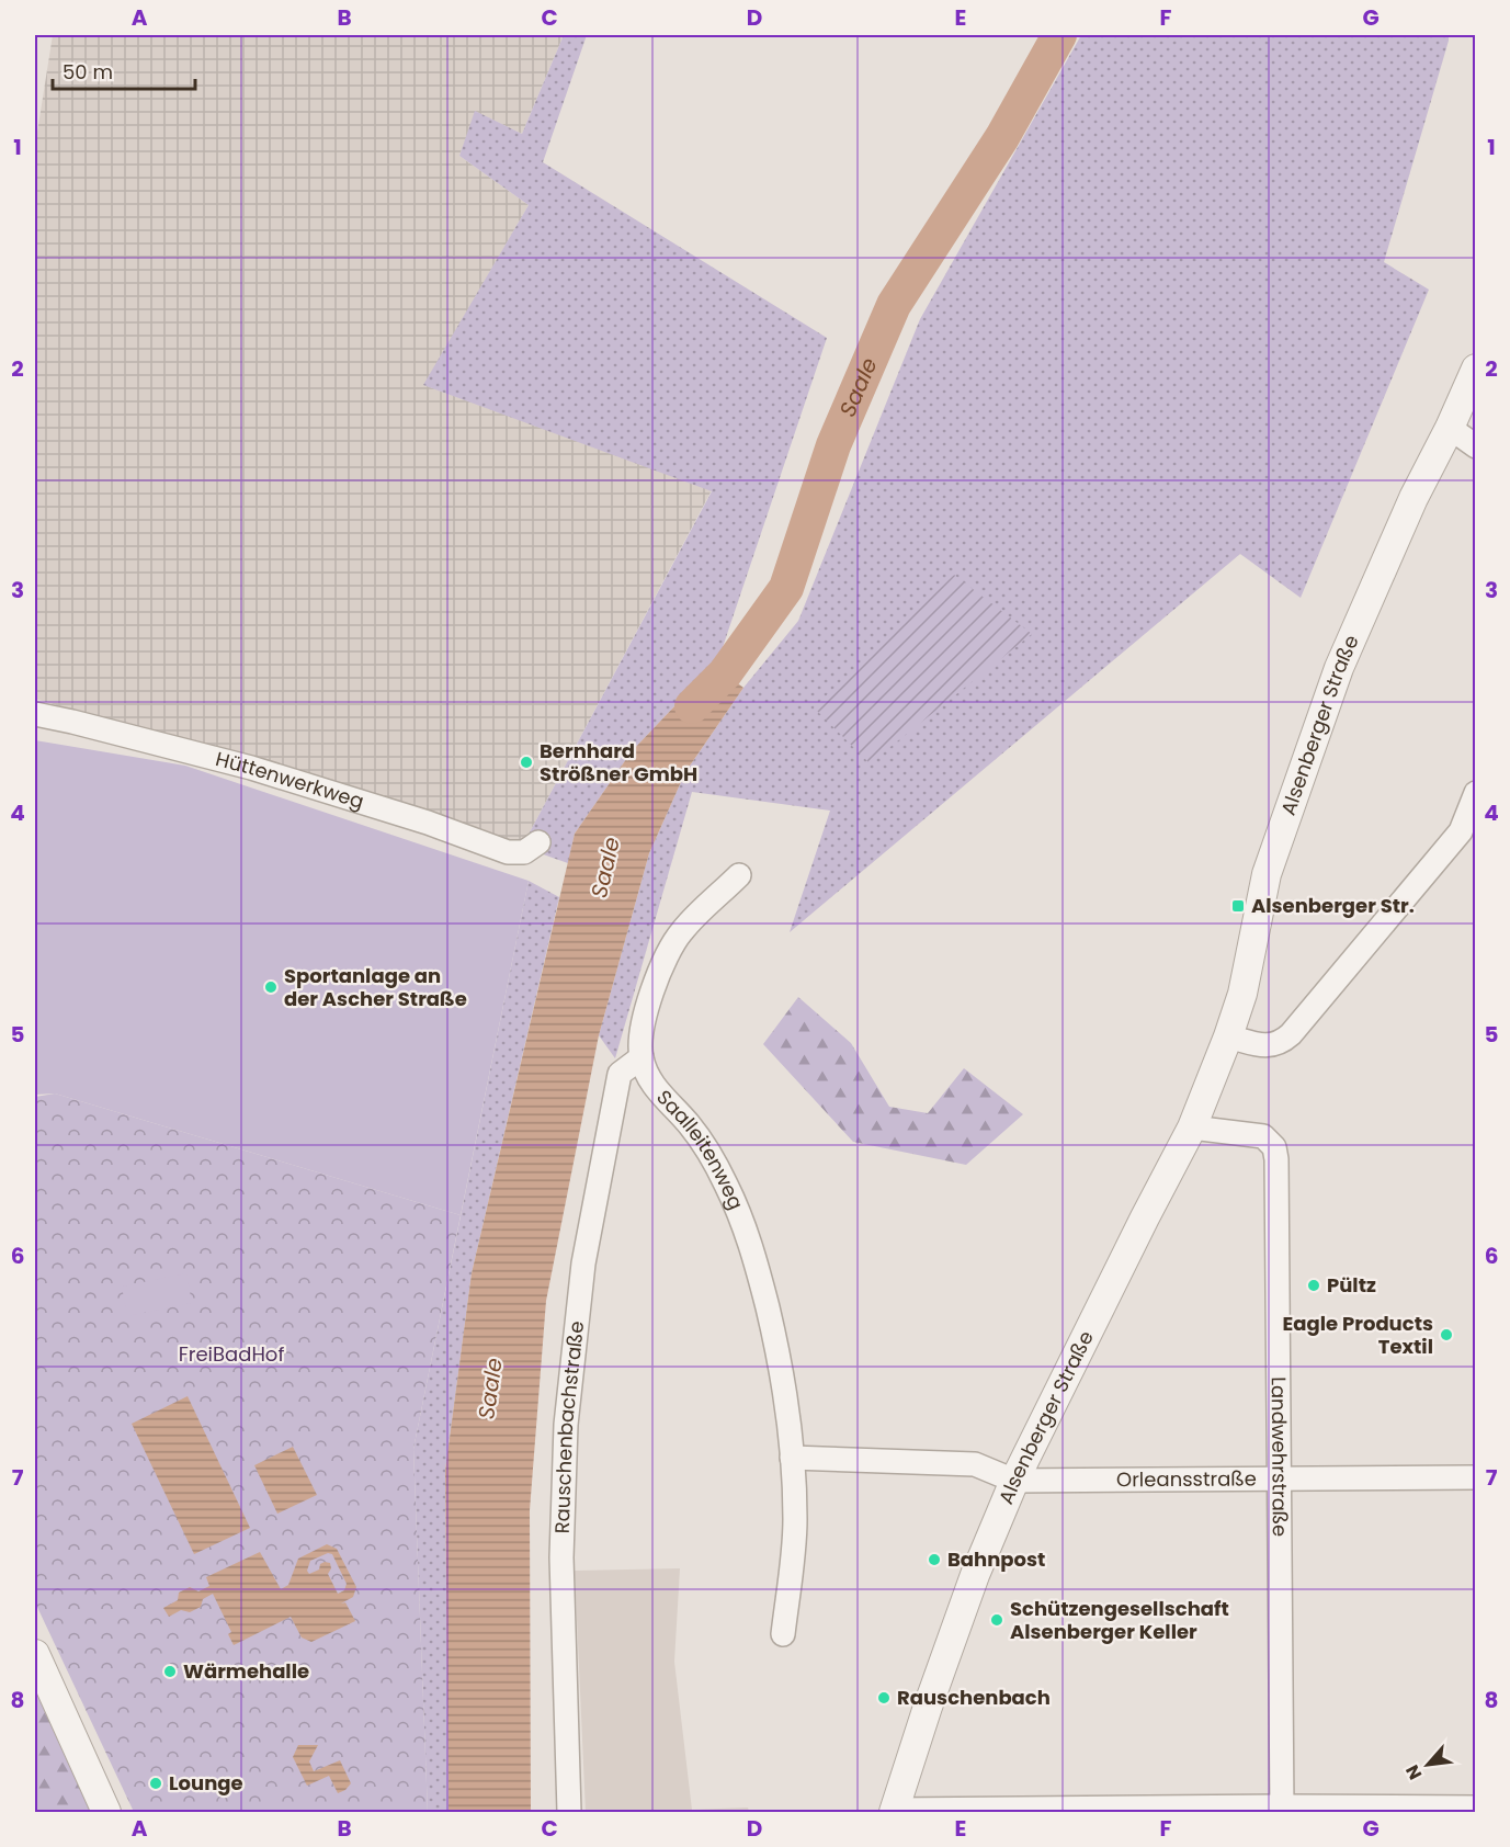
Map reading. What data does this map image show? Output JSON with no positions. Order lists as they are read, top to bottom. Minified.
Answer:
{"streets":{"street":["Alsenberger Straße","Hüttenwerkweg","Saalleitenweg","Rauschenbachstraße","Landwehrstraße","Orleansstraße"]},"crossings":[["Alsenberger Straße","Landwehrstraße"],["Alsenberger Straße","Orleansstraße"],["Saalleitenweg","Rauschenbachstraße"],["Landwehrstraße","Orleansstraße"]],"water":["Saale"],"parks":["FreiBadHof"],"places":{"other":["Bernhard Strößner GmbH","Sportanlage an der Ascher Straße","Pültz","Eagle Products Textil","Bahnpost","Schützengesellschaft Alsenberger Keller","Wärmehalle","Rauschenbach","Lounge"],"transit":["Alsenberger Str."]},"scale_bar":"50 m","north":"bottom left","grid":{"columns":["A","B","C","D","E","F","G"],"rows":["1","2","3","4","5","6","7","8"]}}
